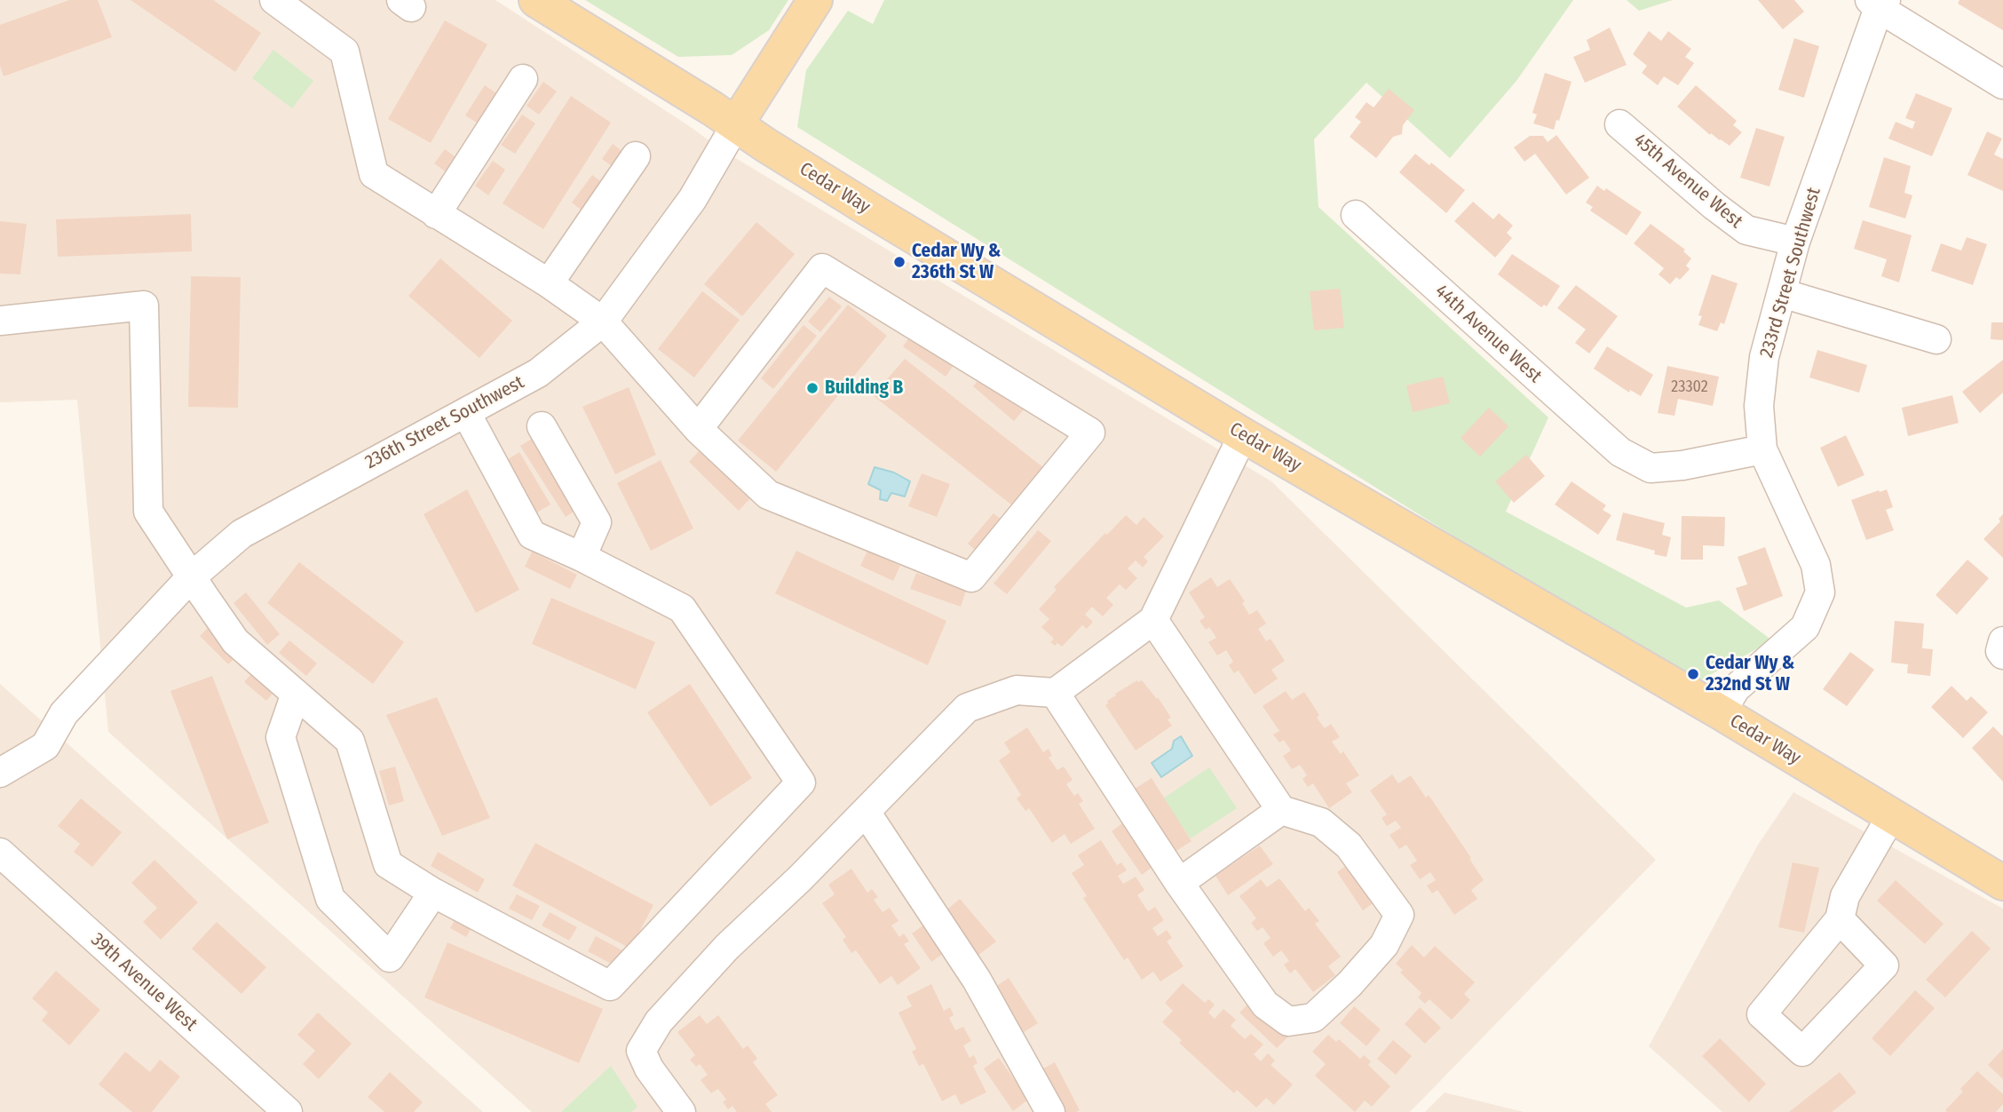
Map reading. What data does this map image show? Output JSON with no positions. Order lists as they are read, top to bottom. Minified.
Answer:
{"streets":{"main road":["Cedar Way","236th Street Southwest"],"street":["45th Avenue West","233rd Street Southwest","44th Avenue West","39th Avenue West"]},"crossings":[["45th Avenue West","233rd Street Southwest"],["Cedar Way","236th Street Southwest"],["233rd Street Southwest","44th Avenue West"]],"places":["Cedar Wy & 236th St W","Building B","Cedar Wy & 232nd St W"],"house_numbers":["23302"]}
